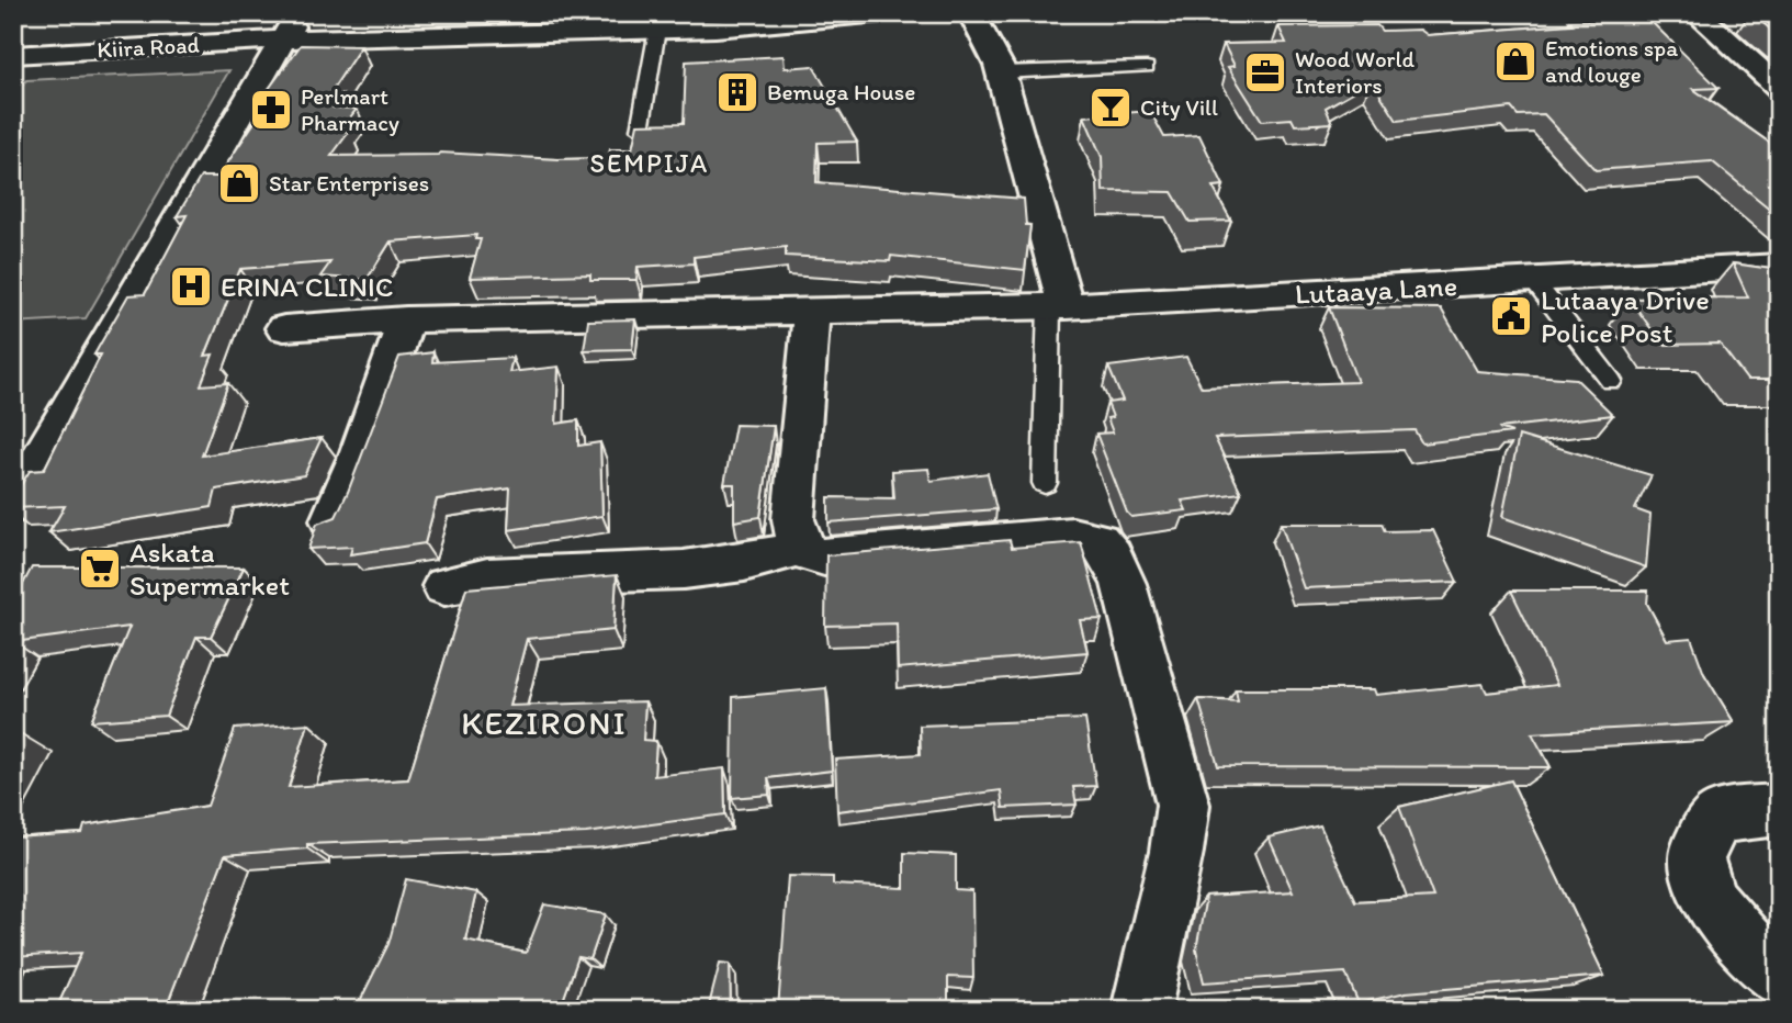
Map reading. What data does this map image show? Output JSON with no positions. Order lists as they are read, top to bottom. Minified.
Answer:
{"streets":{"street":["Kiira Road","Lutaaya Lane"]},"districts":["SEMPIJA","KEZIRONI"],"places":{"shop":["Emotions spa and louge","Star Enterprises"],"office":["Wood World Interiors"],"building":["Bemuga House"],"bar":["City Vill"],"pharmacy":["Perlmart Pharmacy"],"hospital":["ERINA CLINIC"],"public building":["Lutaaya Drive Police Post"],"supermarket":["Askata Supermarket"]}}
